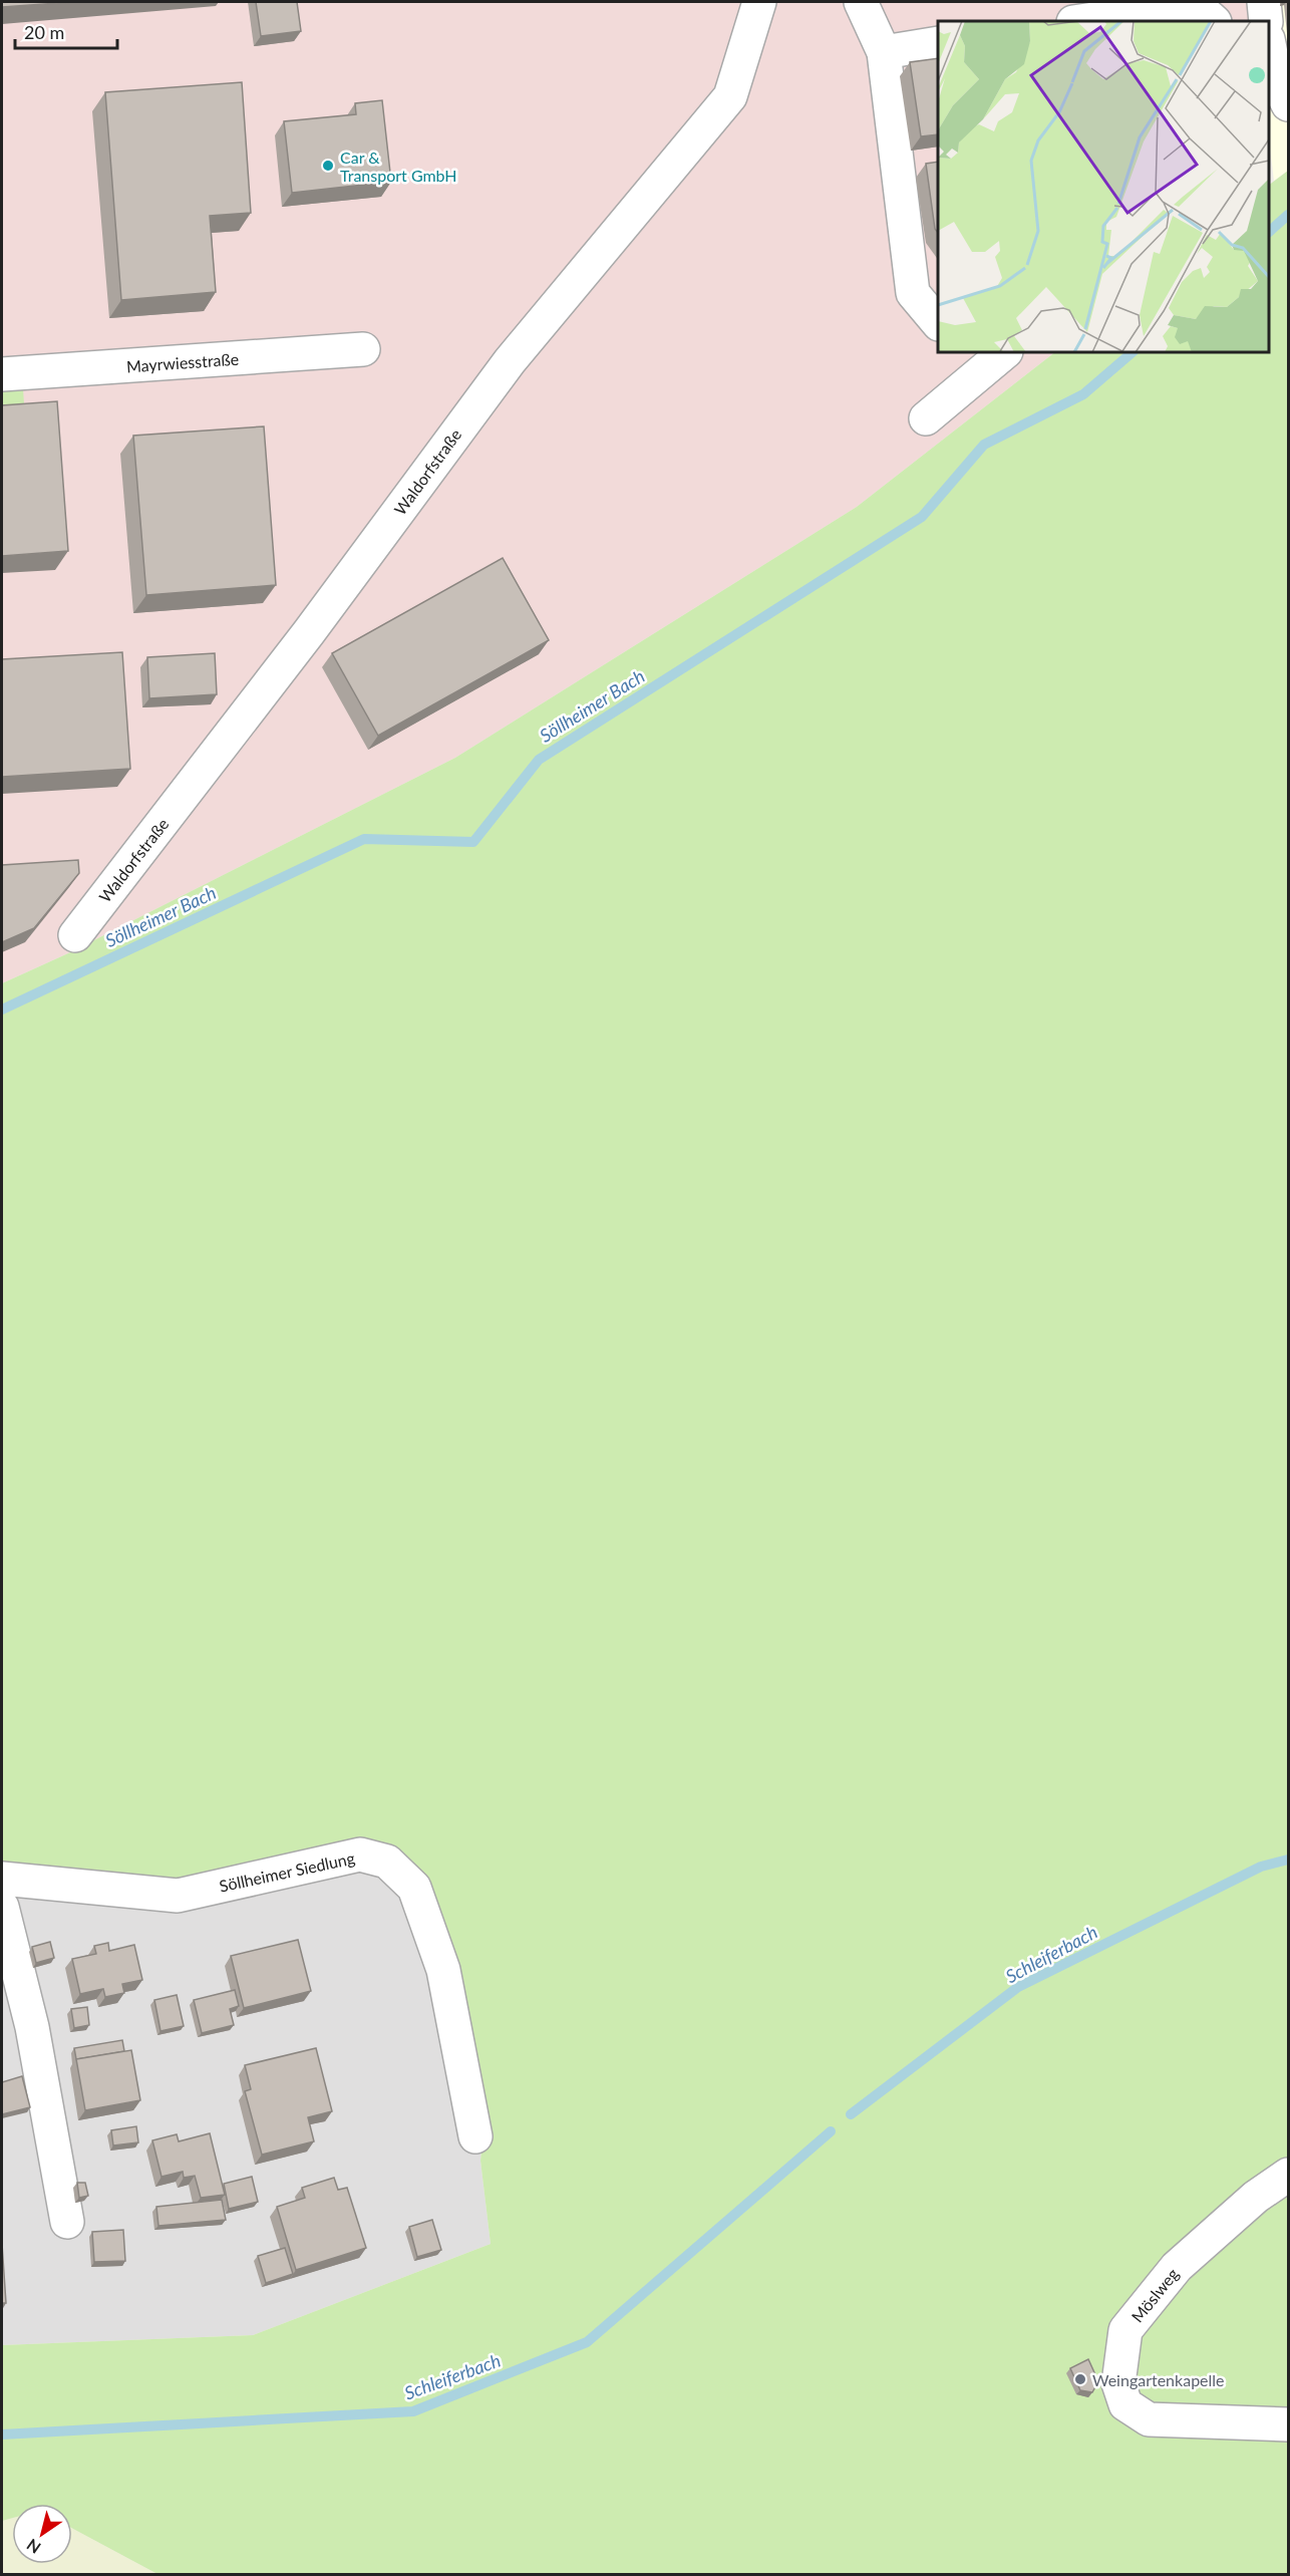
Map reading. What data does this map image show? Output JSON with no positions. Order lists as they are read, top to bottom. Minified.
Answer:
{"streets":{"street":["Mayrwiesstraße","Waldorfstraße","Söllheimer Siedlung","Möslweg"]},"water":["Söllheimer Bach","Schleiferbach"],"places":["Car & Transport GmbH","Weingartenkapelle"],"scale_bar":"20 m","north":"bottom left"}
